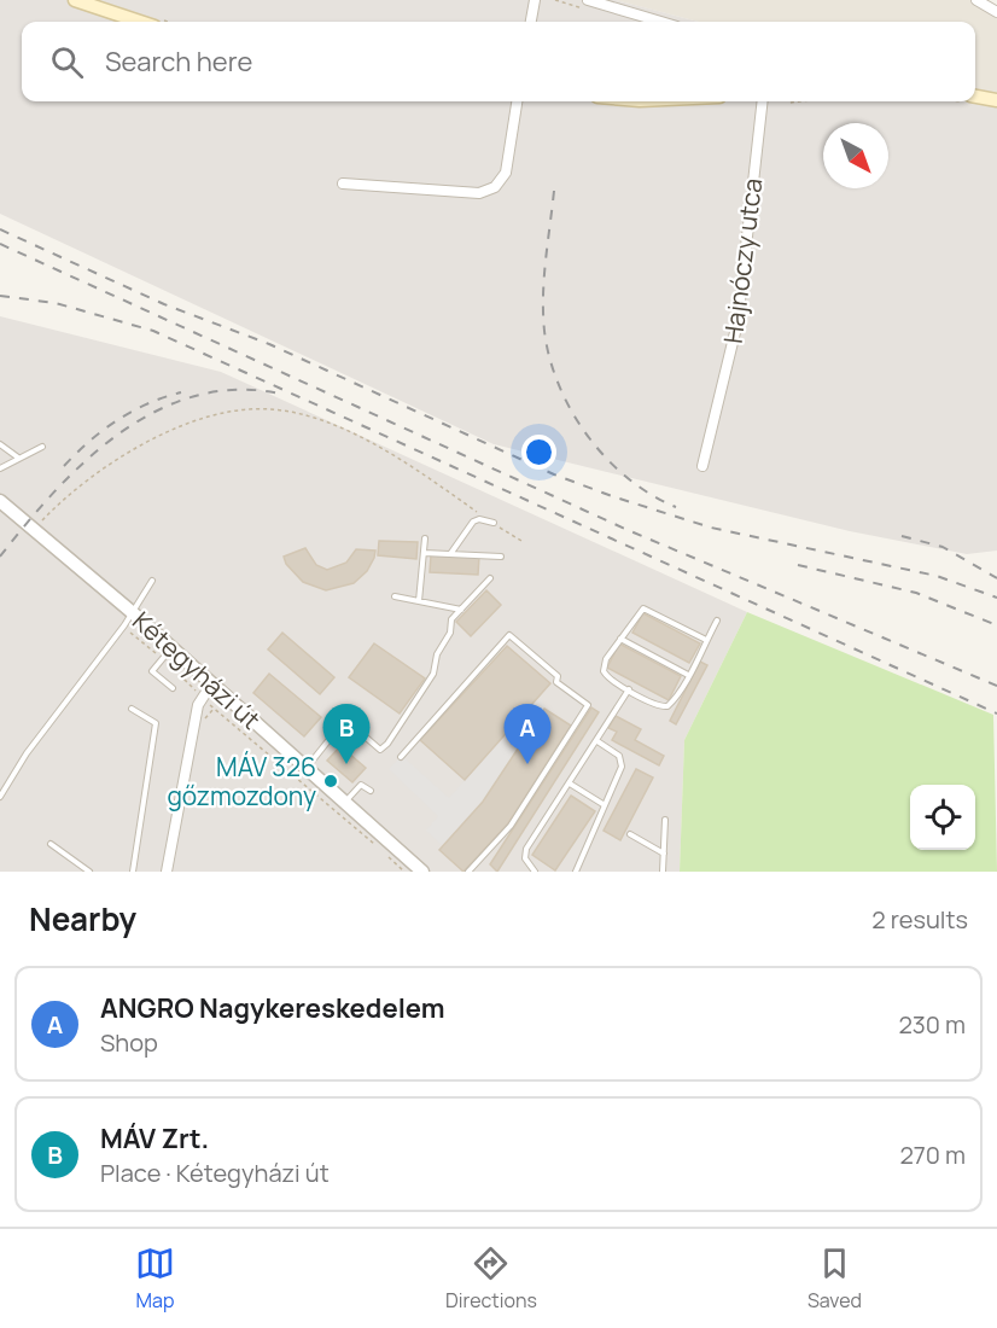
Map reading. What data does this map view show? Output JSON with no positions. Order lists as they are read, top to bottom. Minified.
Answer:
{"streets":{"street":["Hajnóczy utca","Kétegyházi út"]},"places":["MÁV 326 gőzmozdony"],"north":"bottom right","page":{"search":"Search here","pins":["A","B"],"heading":["Nearby","2 results"],"list":[{"mark":"A","name":"ANGRO Nagykereskedelem","note":"Shop","value":"230 m"},{"mark":"B","name":"MÁV Zrt.","note":"Place · Kétegyházi út","value":"270 m"}],"nav":["Map","Directions","Saved"]}}
